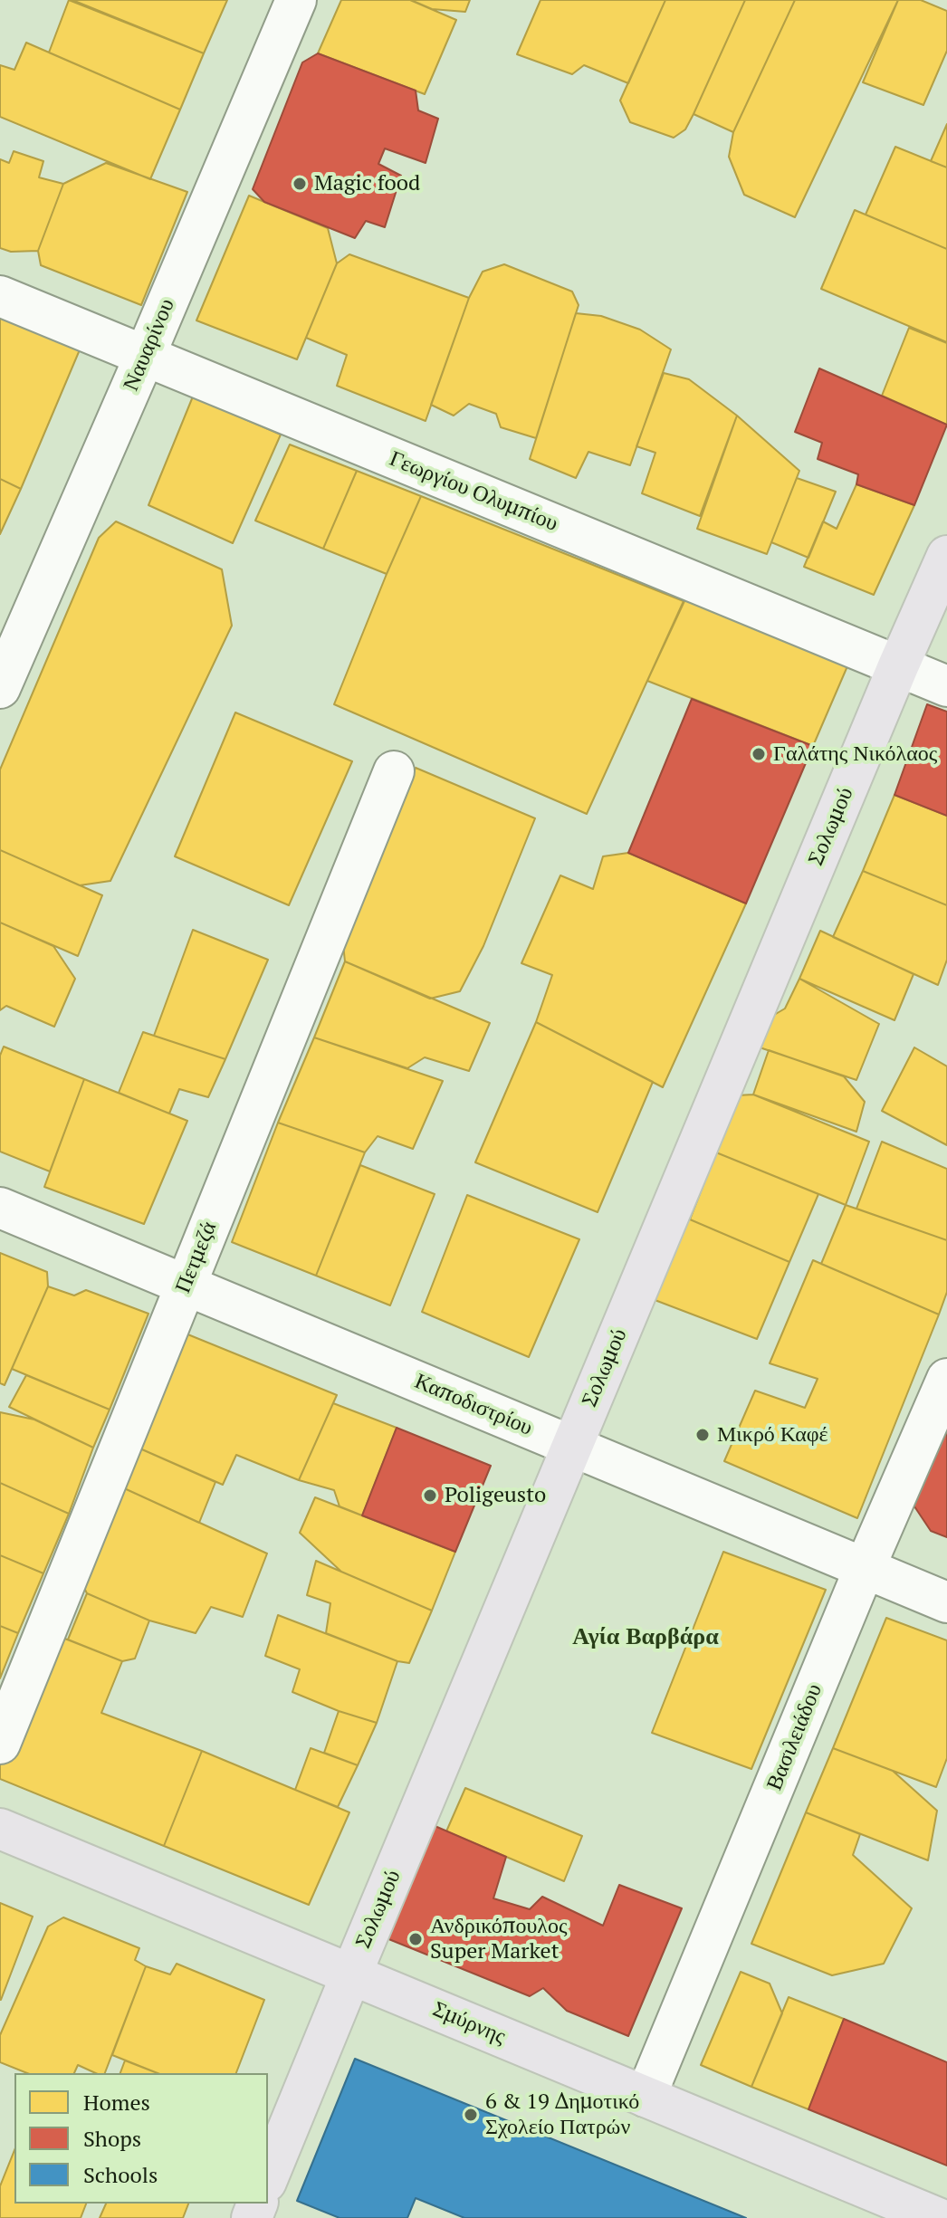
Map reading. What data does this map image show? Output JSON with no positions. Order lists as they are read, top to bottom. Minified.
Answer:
{"streets":{"main road":["Σολωμού","Σμύρνης"],"street":["Ναυαρίνου","Γεωργίου Ολυμπίου","Πετμεζά","Καποδιστρίου","Βασιλειάδου"]},"crossings":[["Ναυαρίνου","Γεωργίου Ολυμπίου"],["Γεωργίου Ολυμπίου","Σολωμού"],["Σολωμού","Καποδιστρίου"],["Σολωμού","Σμύρνης"],["Πετμεζά","Καποδιστρίου"],["Καποδιστρίου","Βασιλειάδου"],["Βασιλειάδου","Σμύρνης"]],"districts":["Αγία Βαρβάρα"],"places":["Magic food","Γαλάτης Νικόλαος","Μικρό Καφέ","Poligeusto","Ανδρικόπουλος Super Market","6 & 19 Δημοτικό Σχολείο Πατρών"],"legend":["Homes","Shops","Schools"]}
